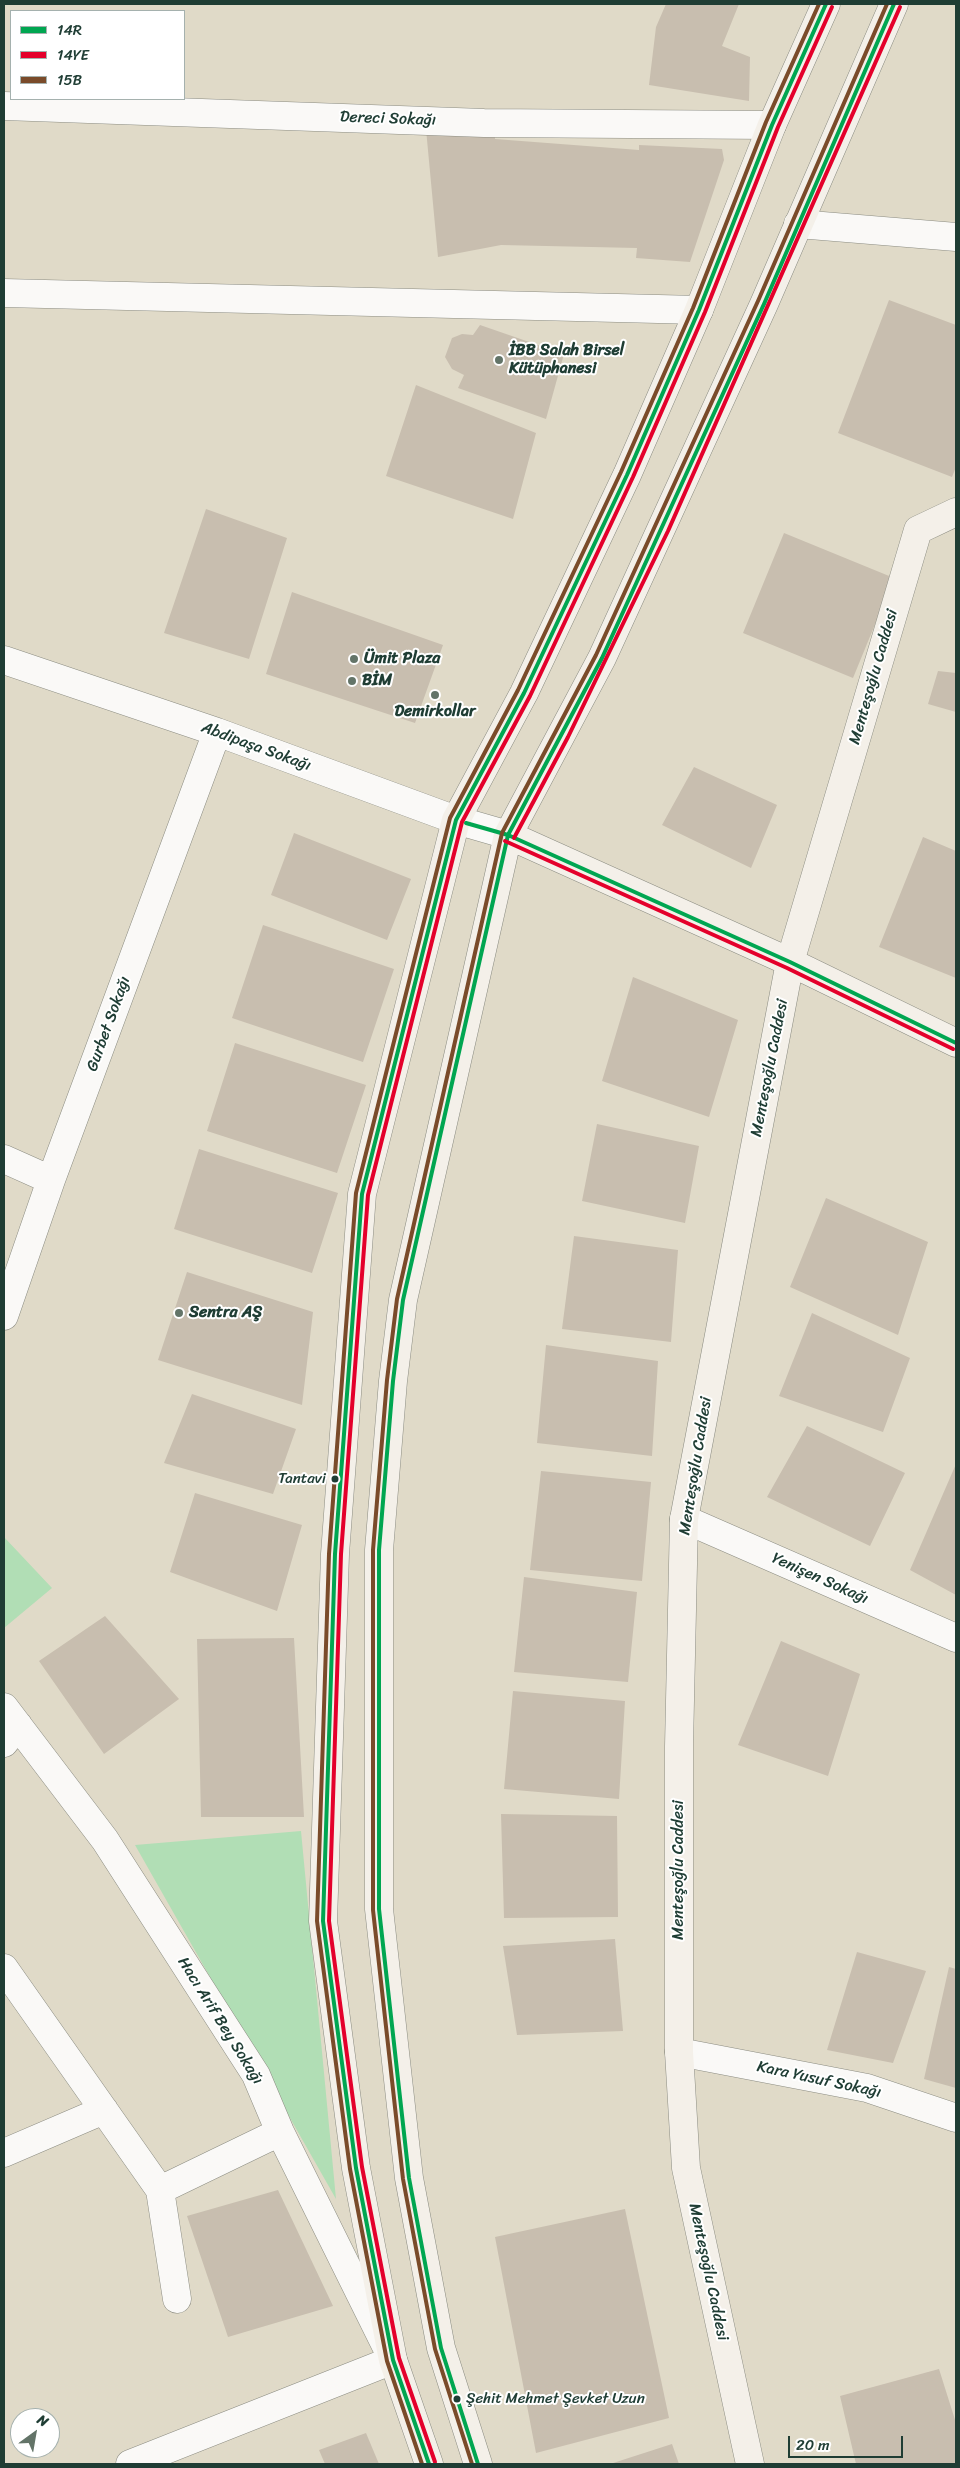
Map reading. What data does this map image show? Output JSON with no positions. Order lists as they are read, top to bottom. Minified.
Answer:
{"streets":{"main road":["Menteşoğlu Caddesi"],"street":["Dereci Sokağı","Abdipaşa Sokağı","Gurbet Sokağı","Yenişen Sokağı","Hacı Arif Bey Sokağı","Kara Yusuf Sokağı"]},"crossings":[["Menteşoğlu Caddesi","Yenişen Sokağı"],["Menteşoğlu Caddesi","Kara Yusuf Sokağı"],["Abdipaşa Sokağı","Gurbet Sokağı"]],"places":["İBB Salah Birsel Kütüphanesi","Ümit Plaza","BİM","Demirkollar","Sentra AŞ","Tantavi","Şehit Mehmet Şevket Uzun"],"lines":["transit line 14R","transit line 15B","transit line 14YE"],"legend":["14R","14YE","15B"],"scale_bar":"20 m","north":"top right"}
